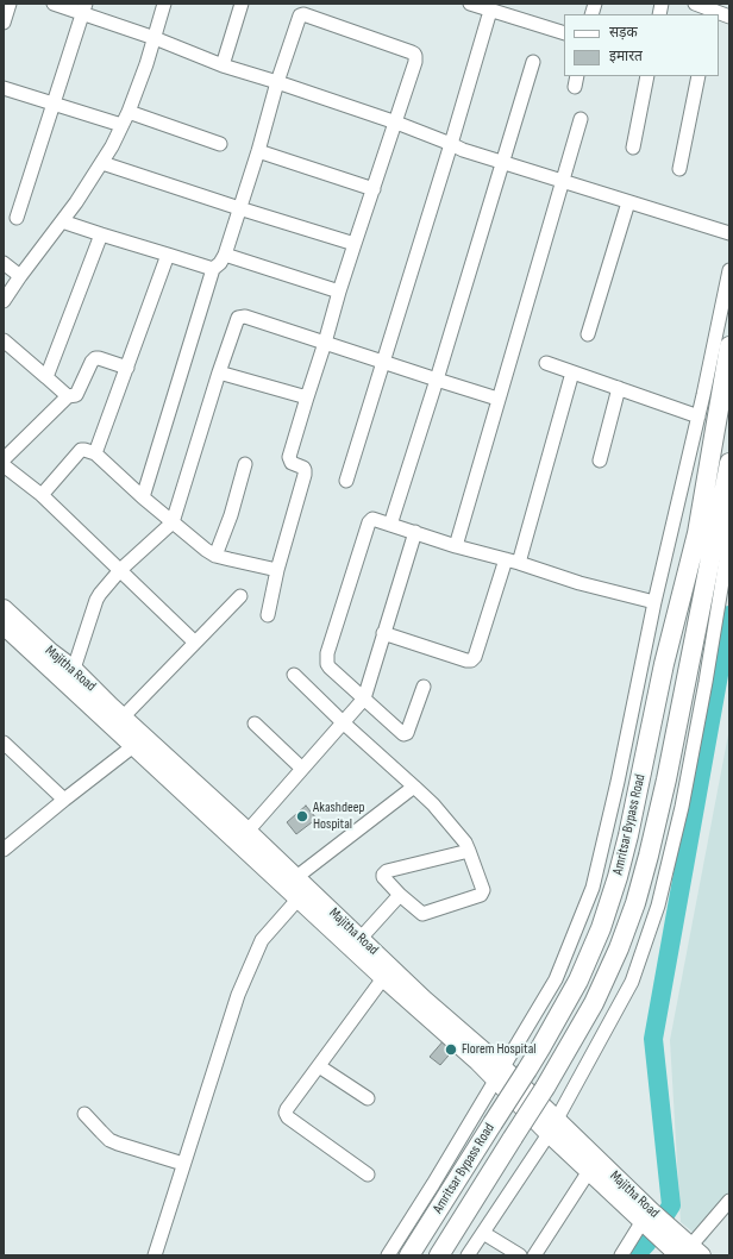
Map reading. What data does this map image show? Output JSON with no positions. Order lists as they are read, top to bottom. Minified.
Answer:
{"streets":{"highway":["Amritsar Bypass Road"],"main road":["Majitha Road"]},"places":["Akashdeep Hospital","Florem Hospital"],"legend":["सड़क","इमारत"]}
